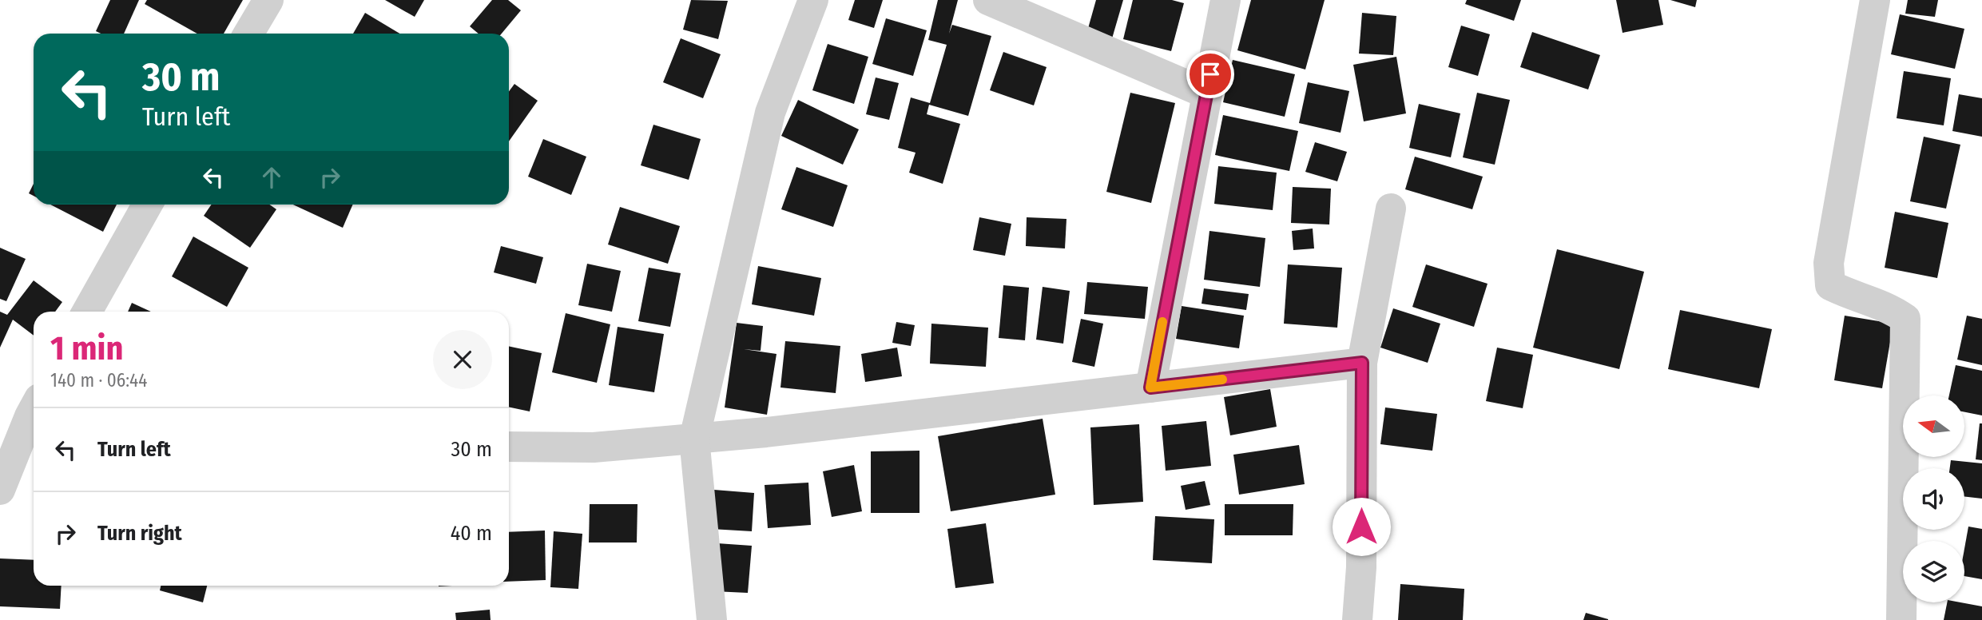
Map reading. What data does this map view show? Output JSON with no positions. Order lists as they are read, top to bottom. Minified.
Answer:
{"north":"left","page":{"turn":["30 m","Turn left"],"heading":["1 min","140 m · 06:44"],"list":[{"name":"Turn left","value":"30 m"},{"name":"Turn right","value":"40 m"}]}}
